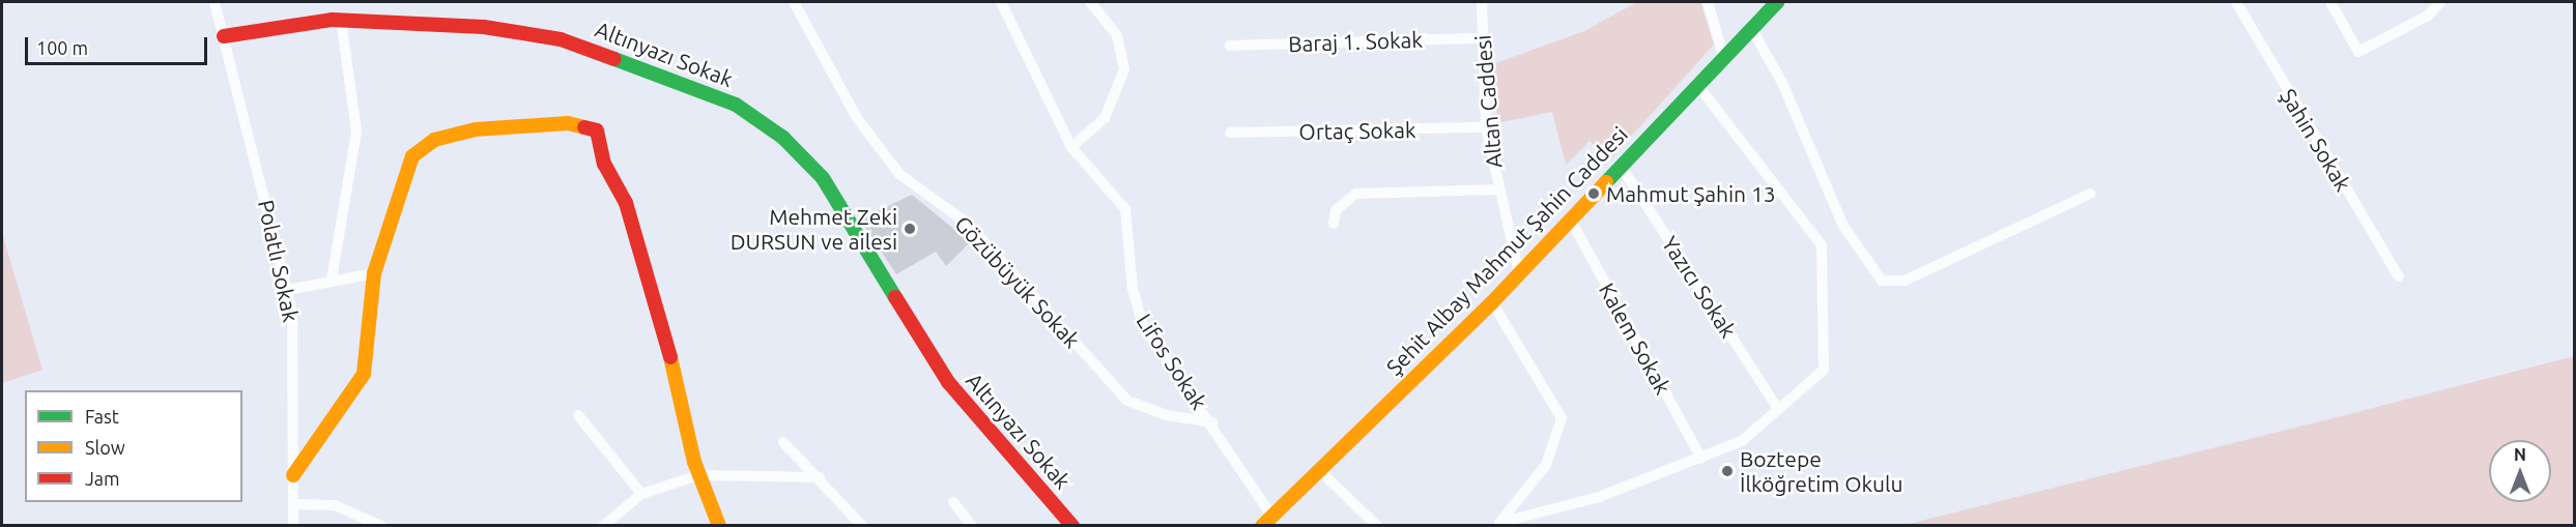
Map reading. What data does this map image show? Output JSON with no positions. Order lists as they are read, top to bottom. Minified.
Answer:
{"streets":{"street":["Baraj 1. Sokak","Altınyazı Sokak","Altan Caddesi","Ortaç Sokak","Şahin Sokak","Şehit Albay Mahmut Şahin Caddesi","Polatlı Sokak","Gözübüyük Sokak","Yazıcı Sokak","Kalem Sokak","Lifos Sokak"]},"crossings":[["Baraj 1. Sokak","Altan Caddesi"],["Altınyazı Sokak","Polatlı Sokak"],["Altan Caddesi","Ortaç Sokak"],["Altan Caddesi","Şehit Albay Mahmut Şahin Caddesi"],["Şehit Albay Mahmut Şahin Caddesi","Yazıcı Sokak"],["Şehit Albay Mahmut Şahin Caddesi","Kalem Sokak"],["Şehit Albay Mahmut Şahin Caddesi","Lifos Sokak"],["Gözübüyük Sokak","Lifos Sokak"]],"places":["Mahmut Şahin 13","Mehmet Zeki DURSUN ve ailesi","Boztepe İlköğretim Okulu"],"legend":["Fast","Slow","Jam"],"scale_bar":"100 m","north":"top"}
